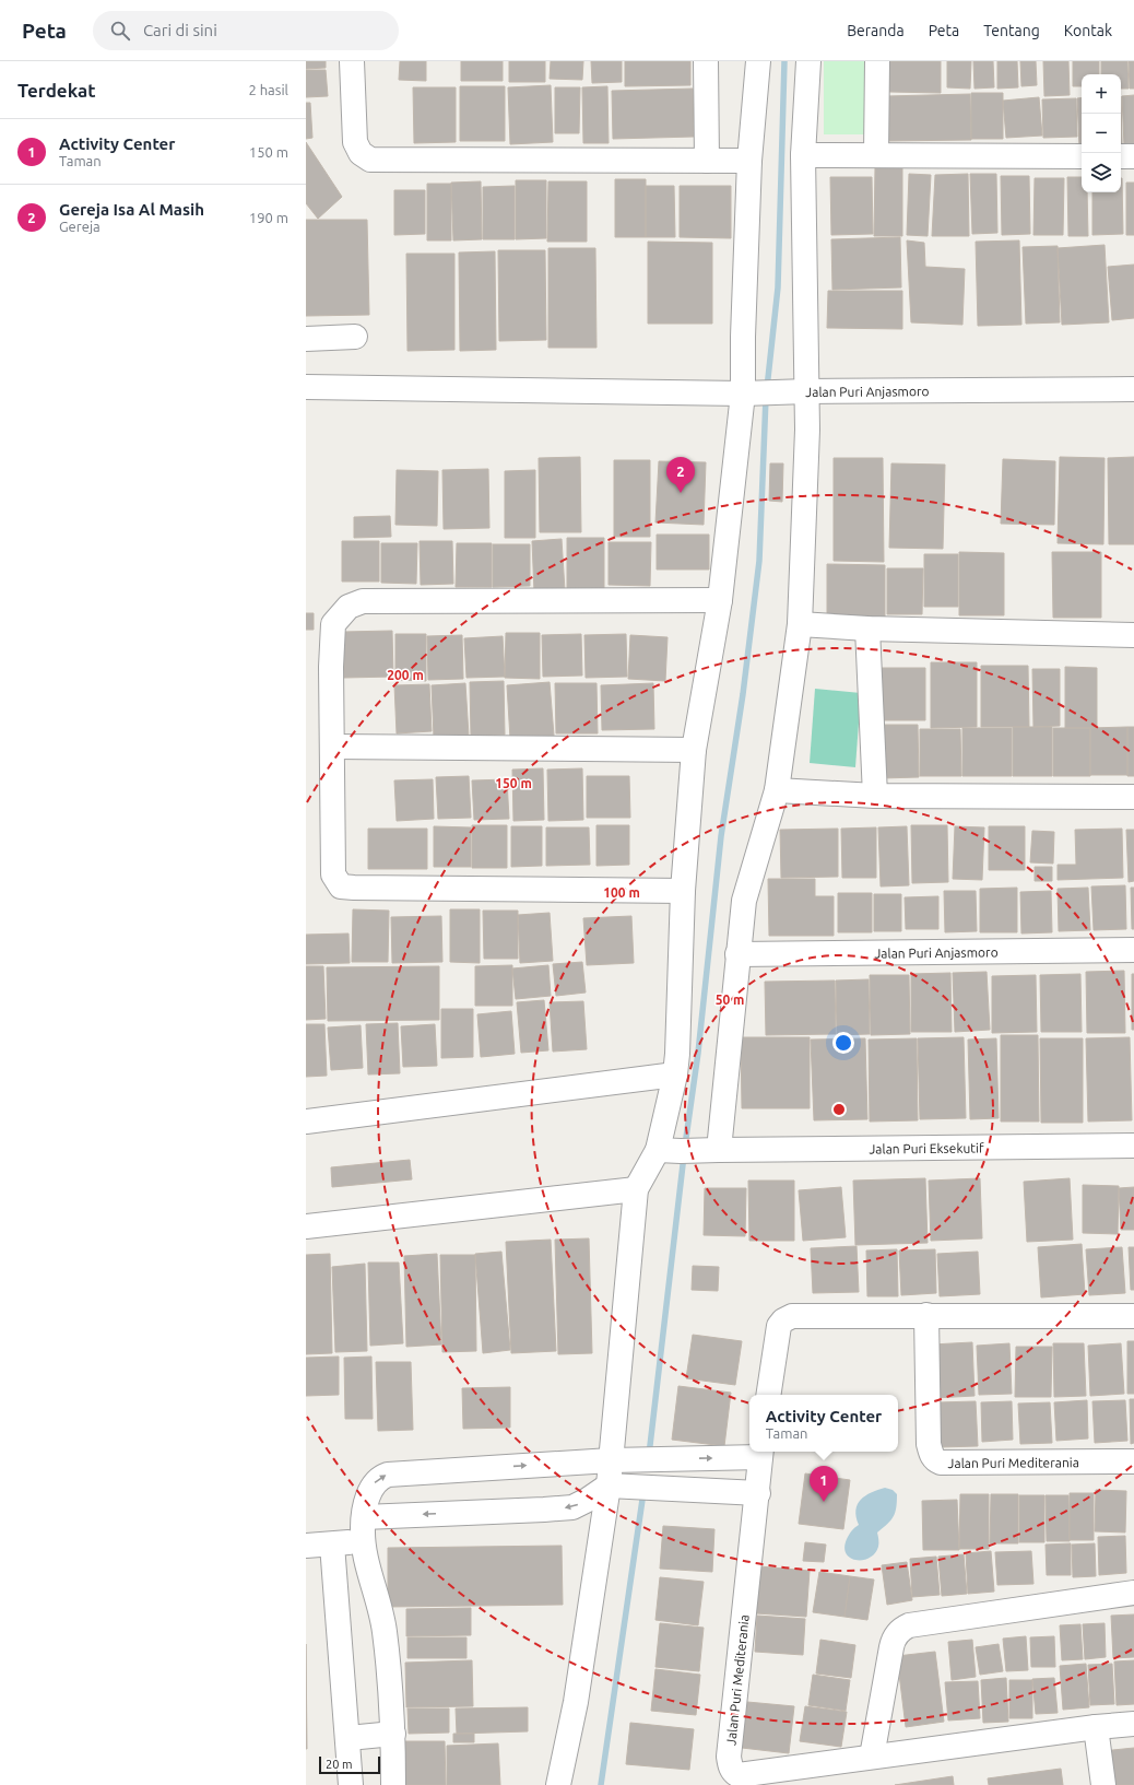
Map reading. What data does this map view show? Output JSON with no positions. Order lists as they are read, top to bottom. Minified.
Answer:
{"streets":{"street":["Jalan Puri Anjasmoro","Jalan Puri Eksekutif","Jalan Puri Mediterania"]},"crossings":[["Jalan Puri Anjasmoro","Jalan Puri Eksekutif"]],"scale_bar":"20 m","page":{"header":"Peta","search":"Cari di sini","nav":["Beranda","Peta","Tentang","Kontak"],"heading":["Terdekat","2 hasil"],"map_buttons":["+","−"],"list":[{"mark":"1","name":"Activity Center","note":"Taman","value":"150 m"},{"mark":"2","name":"Gereja Isa Al Masih","note":"Gereja","value":"190 m"}],"pins":["2","1"],"popup":["Activity Center","Taman"],"scale":"20 m"},"rings":["200 m","150 m","100 m","50 m"]}
